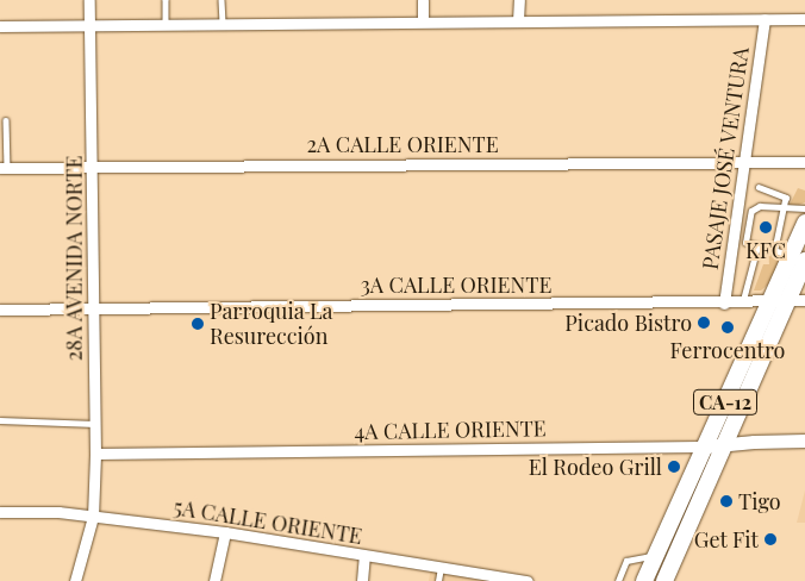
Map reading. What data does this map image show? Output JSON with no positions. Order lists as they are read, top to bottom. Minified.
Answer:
{"streets":{"main road":["CA-12"],"street":["2A CALLE ORIENTE","PASAJE JOSÉ VENTURA","28A AVENIDA NORTE","3A CALLE ORIENTE","4A CALLE ORIENTE","5A CALLE ORIENTE"]},"crossings":[["2A CALLE ORIENTE","PASAJE JOSÉ VENTURA"],["2A CALLE ORIENTE","28A AVENIDA NORTE"],["PASAJE JOSÉ VENTURA","3A CALLE ORIENTE"],["28A AVENIDA NORTE","3A CALLE ORIENTE"],["28A AVENIDA NORTE","4A CALLE ORIENTE"],["28A AVENIDA NORTE","5A CALLE ORIENTE"],["3A CALLE ORIENTE","CA-12"],["CA-12","4A CALLE ORIENTE"]],"places":["KFC","Picado Bistro","Parroquia La Resurección","Ferrocentro","El Rodeo Grill","Tigo","Get Fit"]}
